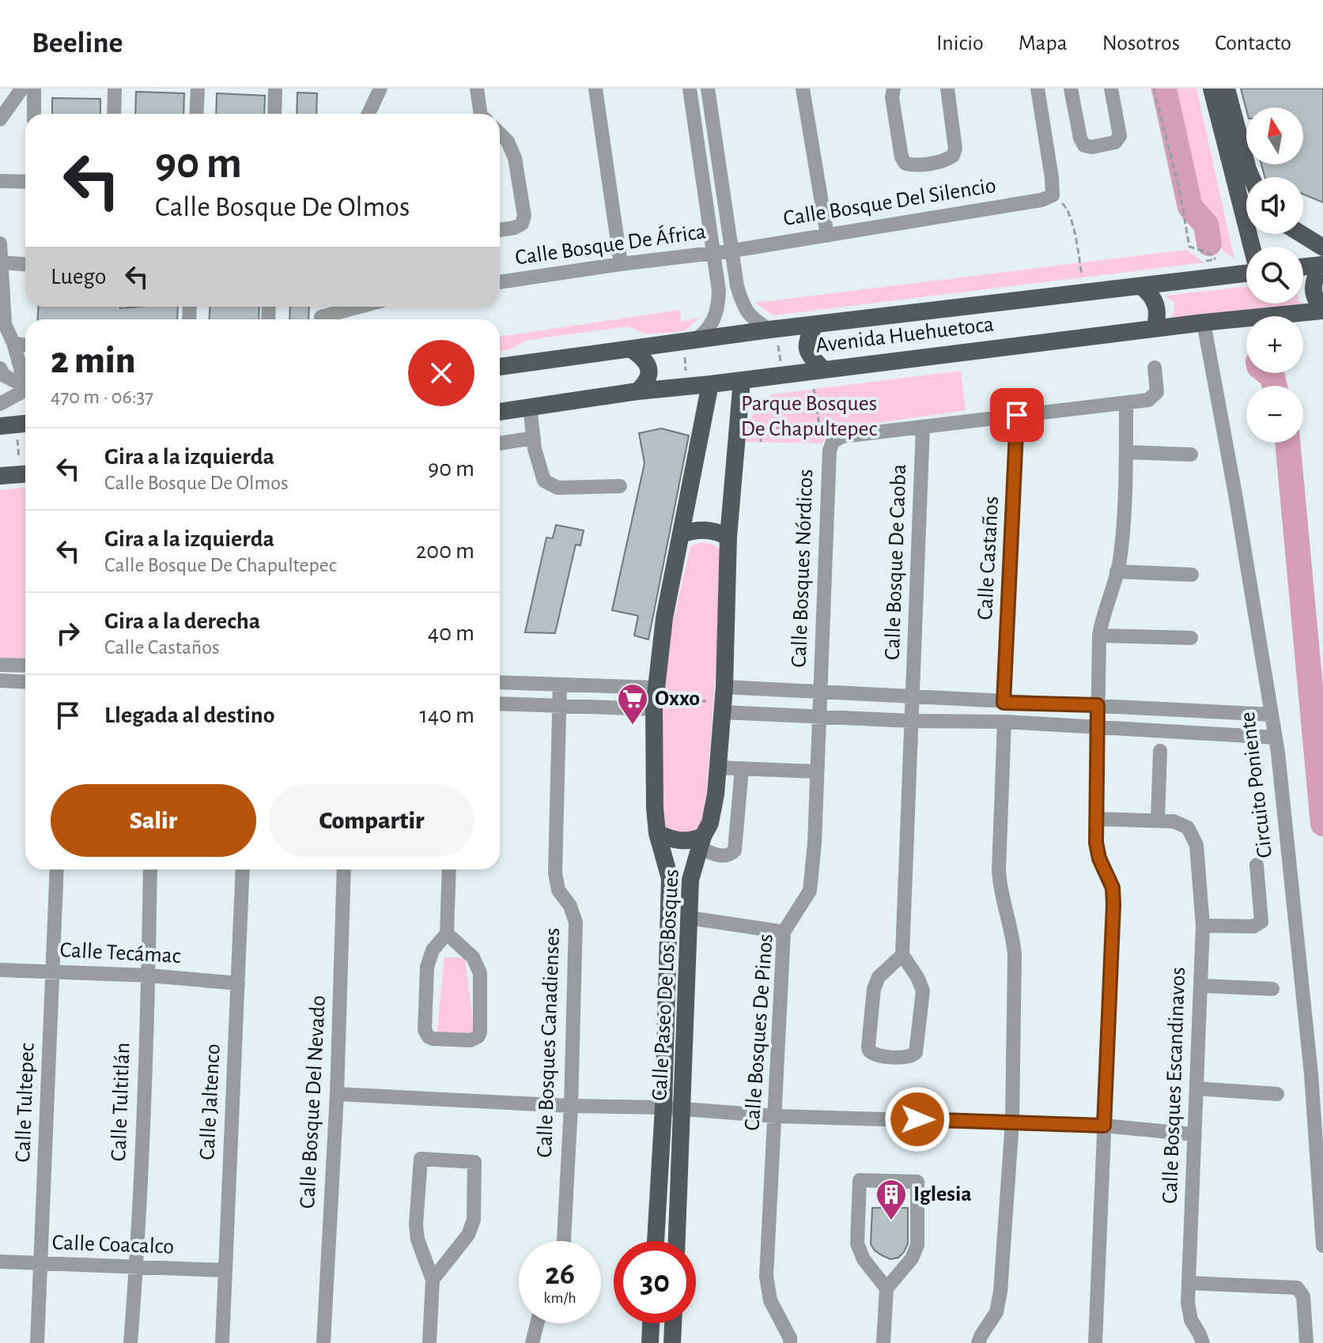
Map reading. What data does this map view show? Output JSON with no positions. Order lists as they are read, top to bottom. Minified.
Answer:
{"streets":{"main road":["Avenida Huehuetoca","Calle Paseo De Los Bosques"],"street":["Calle Bosque Del Silencio","Calle Bosque De África","Calle Castaños","Calle Bosque De Caoba","Calle Bosques Nórdicos","Circuito Poniente","Calle Tecámac","Calle Bosques De Pinos","Calle Bosques Canadienses","Calle Bosques Escandinavos","Calle Tultitlán","Calle Jaltenco","Calle Bosque Del Nevado","Calle Tultepec","Calle Coacalco"]},"crossings":[["Calle Bosque Del Silencio","Calle Bosque De África"],["Avenida Huehuetoca","Circuito Poniente"],["Avenida Huehuetoca","Calle Paseo De Los Bosques"],["Calle Castaños","Calle Bosques Nórdicos"],["Calle Bosque De Caoba","Calle Bosques Nórdicos"],["Calle Bosques Nórdicos","Calle Bosques De Pinos"],["Calle Tecámac","Calle Tultitlán"],["Calle Tecámac","Calle Jaltenco"],["Calle Tecámac","Calle Tultepec"],["Calle Tultitlán","Calle Coacalco"],["Calle Jaltenco","Calle Coacalco"],["Calle Tultepec","Calle Coacalco"]],"parks":["Parque Bosques De Chapultepec"],"places":{"supermarket":["Oxxo"],"building":["Iglesia"]},"north":"top","page":{"header":"Beeline","nav":["Inicio","Mapa","Nosotros","Contacto"],"map_buttons":["+","−"],"turn":["90 m","Calle Bosque De Olmos"],"then":"Luego","heading":["2 min","470 m · 06:37"],"list":[{"name":"Gira a la izquierda","note":"Calle Bosque De Olmos","value":"90 m"},{"name":"Gira a la izquierda","note":"Calle Bosque De Chapultepec","value":"200 m"},{"name":"Gira a la derecha","note":"Calle Castaños","value":"40 m"},{"name":"Llegada al destino","value":"140 m"}],"buttons":["Salir","Compartir"],"speed":"26 km/h","limit":"30"}}
